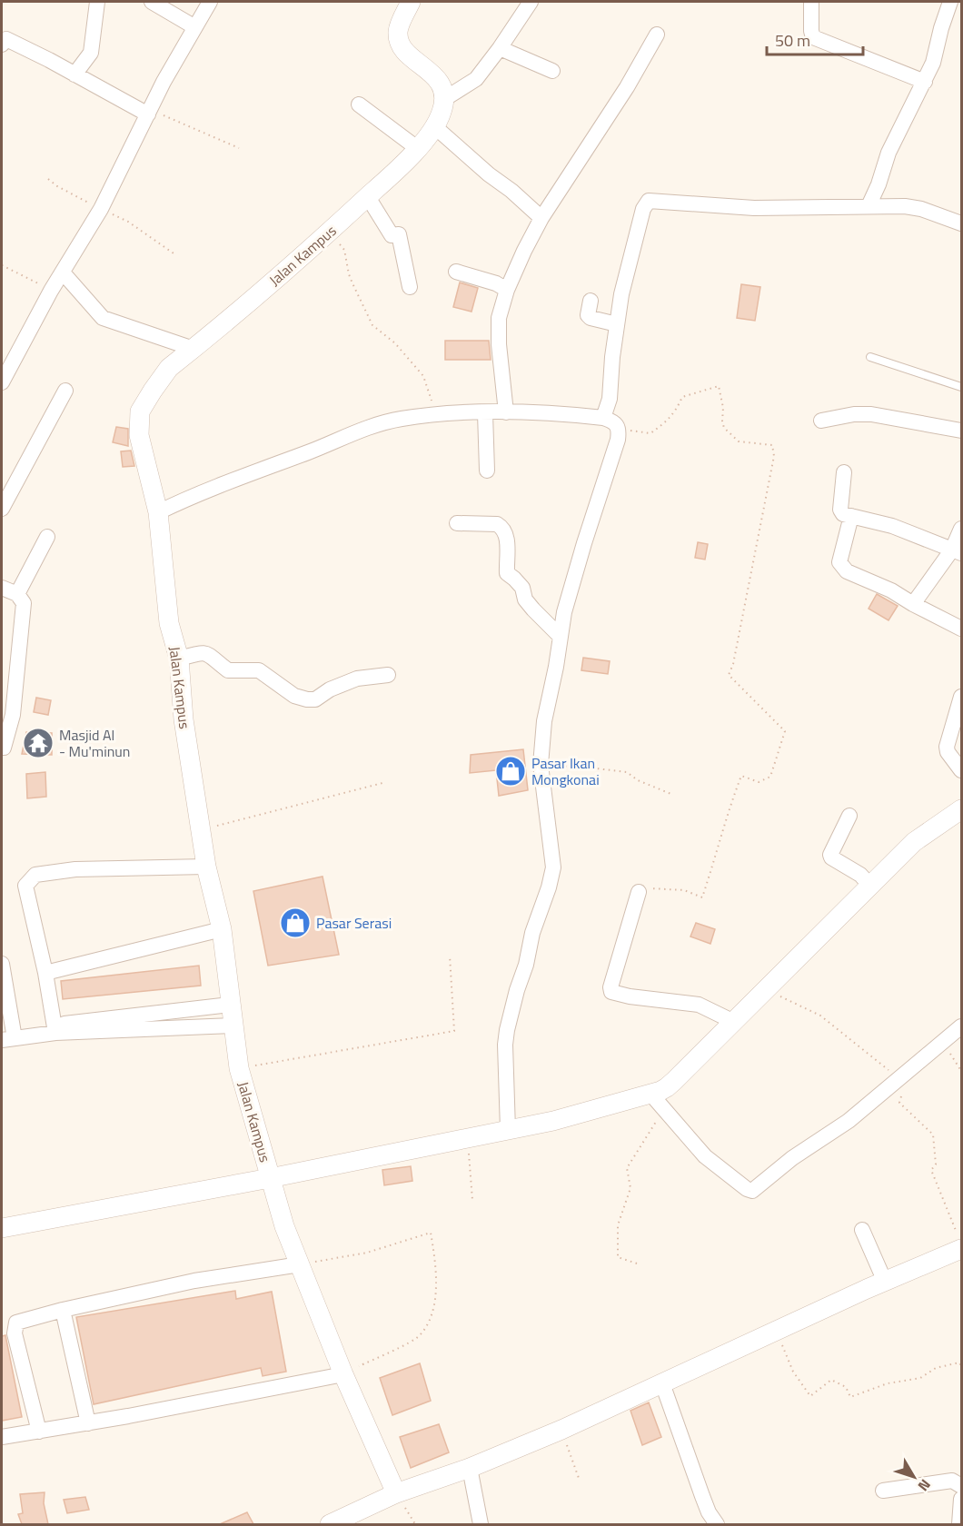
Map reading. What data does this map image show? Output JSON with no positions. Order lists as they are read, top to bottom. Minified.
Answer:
{"streets":{"street":["Jalan Kampus"]},"places":{"temple":["Masjid Al - Mu'minun"],"shop":["Pasar Ikan Mongkonai","Pasar Serasi"]},"scale_bar":"50 m","north":"bottom right"}
